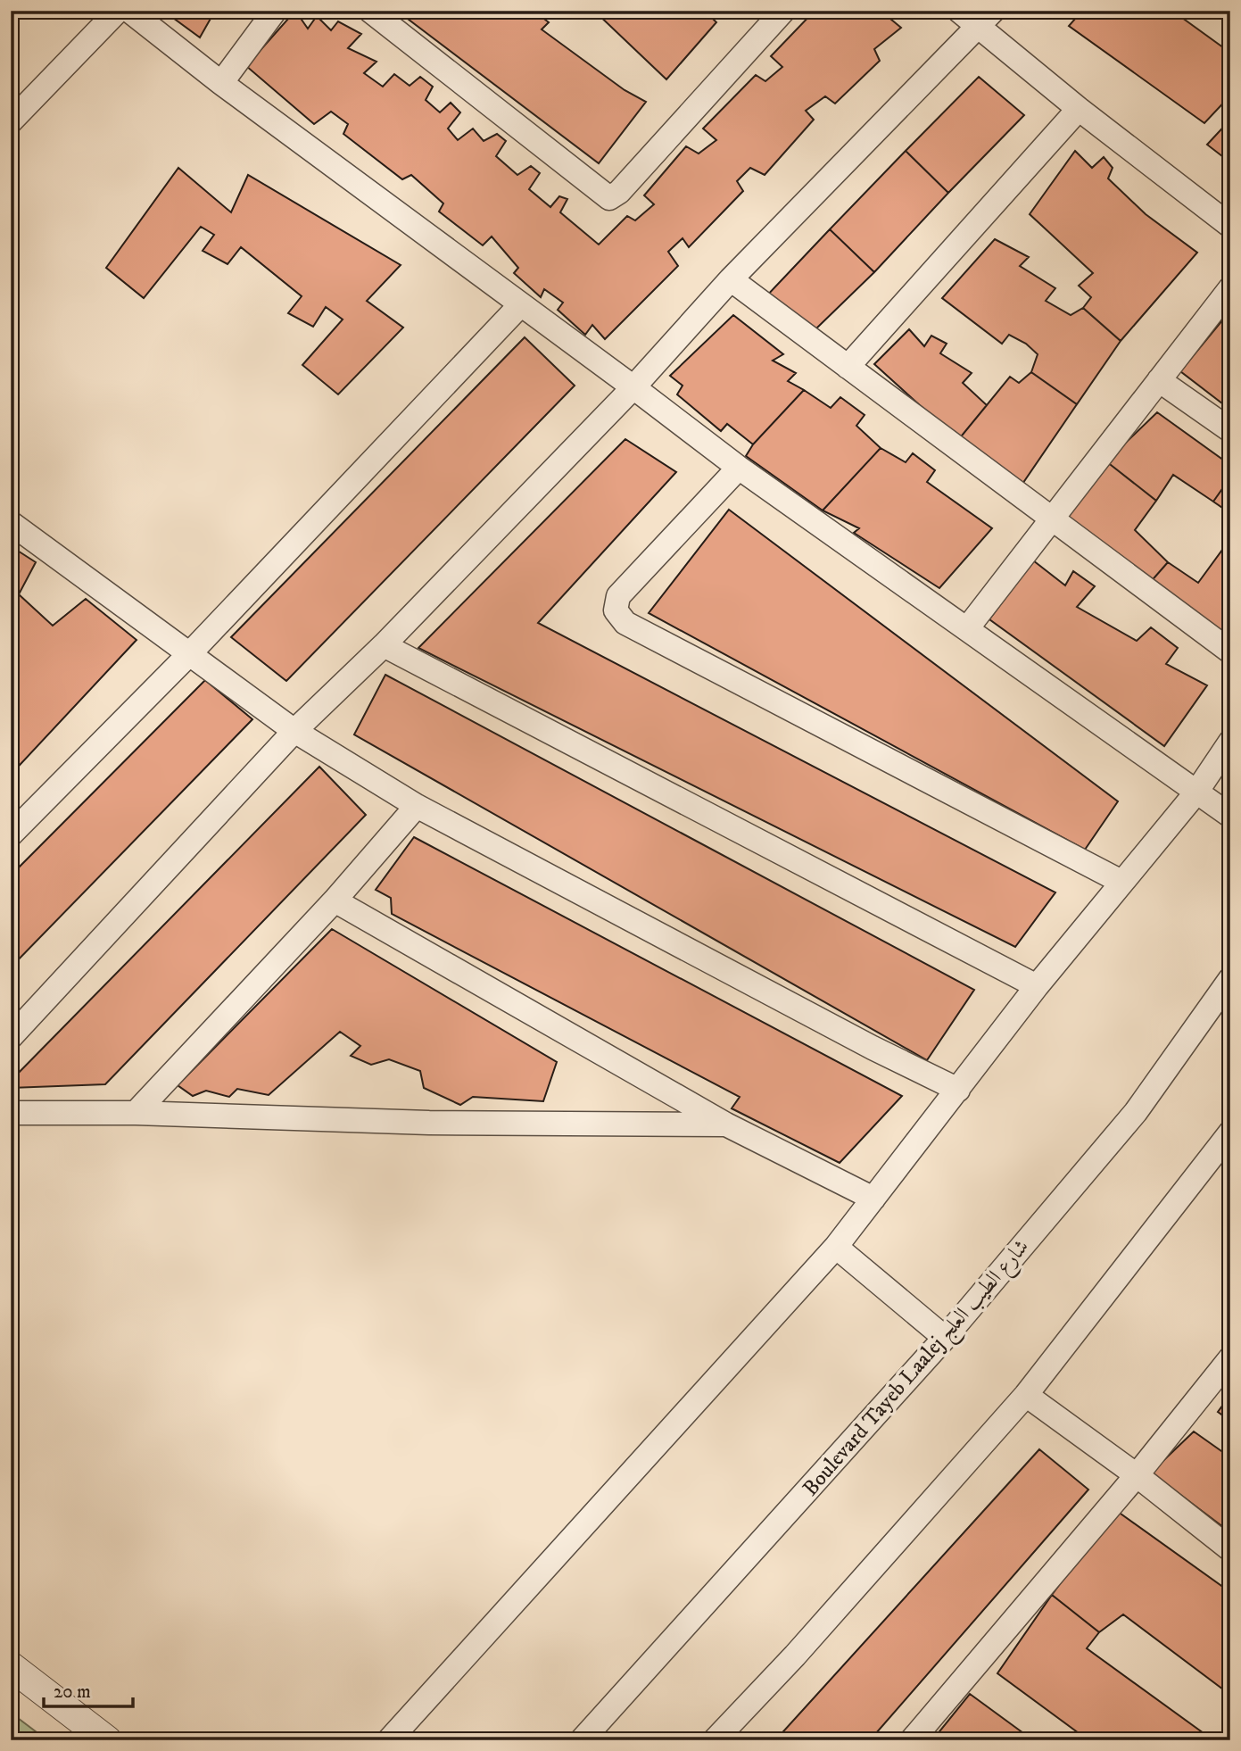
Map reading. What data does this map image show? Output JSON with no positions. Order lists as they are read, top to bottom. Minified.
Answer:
{"streets":{"street":["Boulevard Tayeb Laalej شارع الطيب العلج"]},"scale_bar":"20 m"}
